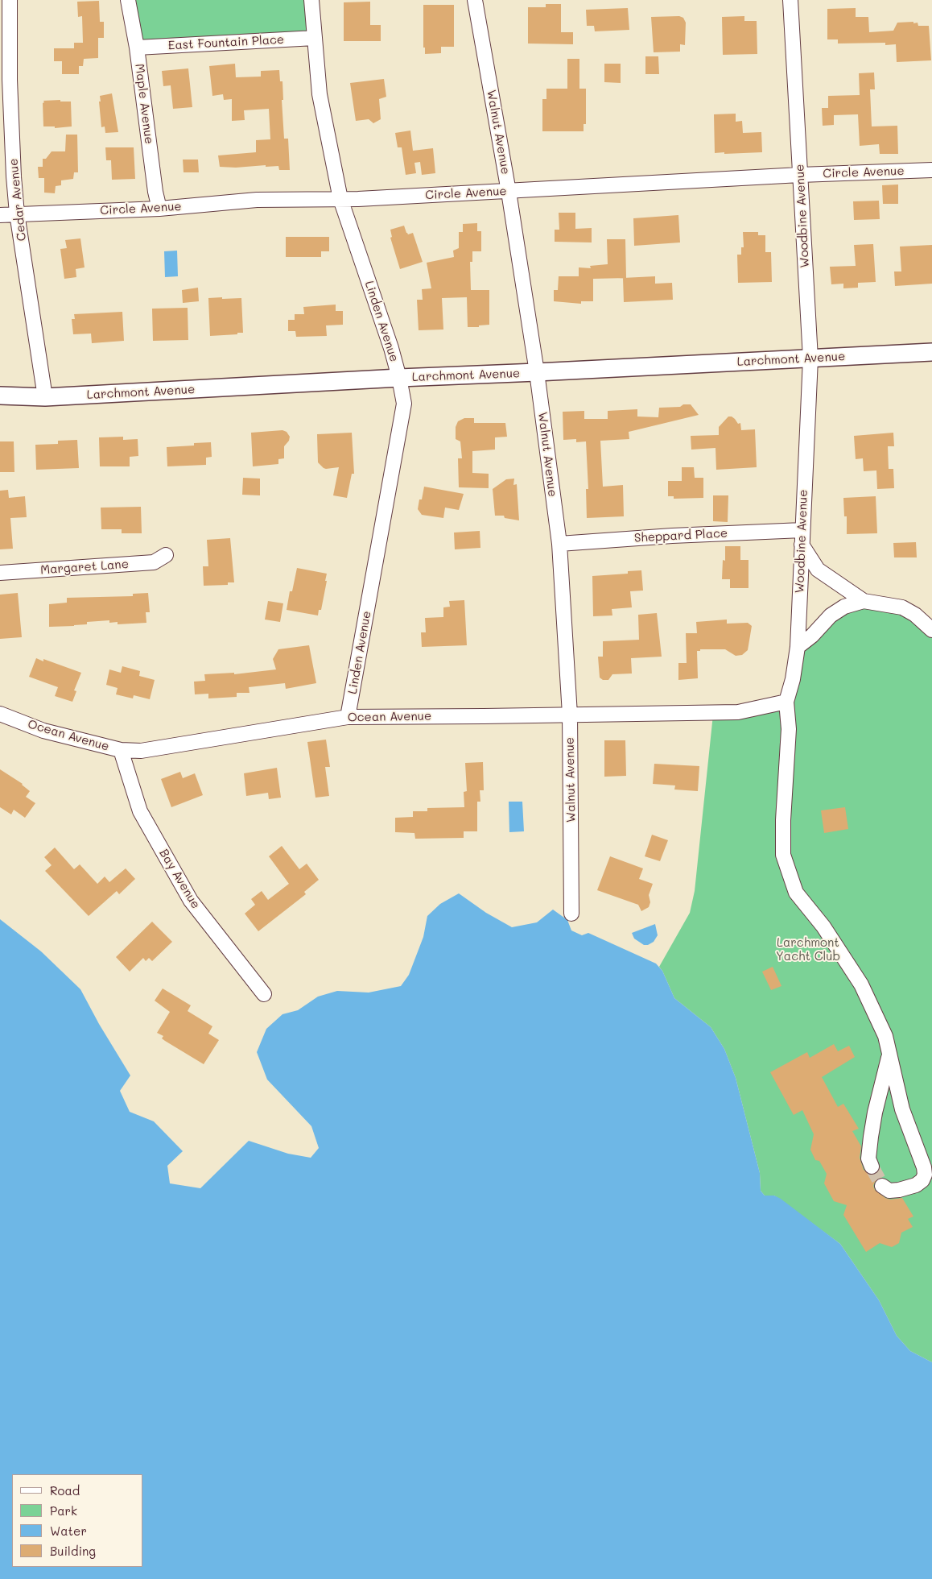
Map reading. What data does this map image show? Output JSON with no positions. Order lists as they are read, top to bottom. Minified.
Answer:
{"streets":{"street":["East Fountain Place","Maple Avenue","Walnut Avenue","Circle Avenue","Cedar Avenue","Woodbine Avenue","Linden Avenue","Larchmont Avenue","Sheppard Place","Margaret Lane","Ocean Avenue","Bay Avenue"]},"crossings":[["East Fountain Place","Maple Avenue"],["East Fountain Place","Linden Avenue"],["Maple Avenue","Circle Avenue"],["Walnut Avenue","Circle Avenue"],["Walnut Avenue","Larchmont Avenue"],["Walnut Avenue","Sheppard Place"],["Walnut Avenue","Ocean Avenue"],["Circle Avenue","Cedar Avenue"],["Circle Avenue","Woodbine Avenue"],["Circle Avenue","Linden Avenue"],["Cedar Avenue","Larchmont Avenue"],["Woodbine Avenue","Larchmont Avenue"],["Woodbine Avenue","Sheppard Place"],["Woodbine Avenue","Ocean Avenue"],["Linden Avenue","Larchmont Avenue"],["Linden Avenue","Ocean Avenue"],["Ocean Avenue","Bay Avenue"]],"parks":["Larchmont Yacht Club"],"legend":["Road","Park","Water","Building"]}
